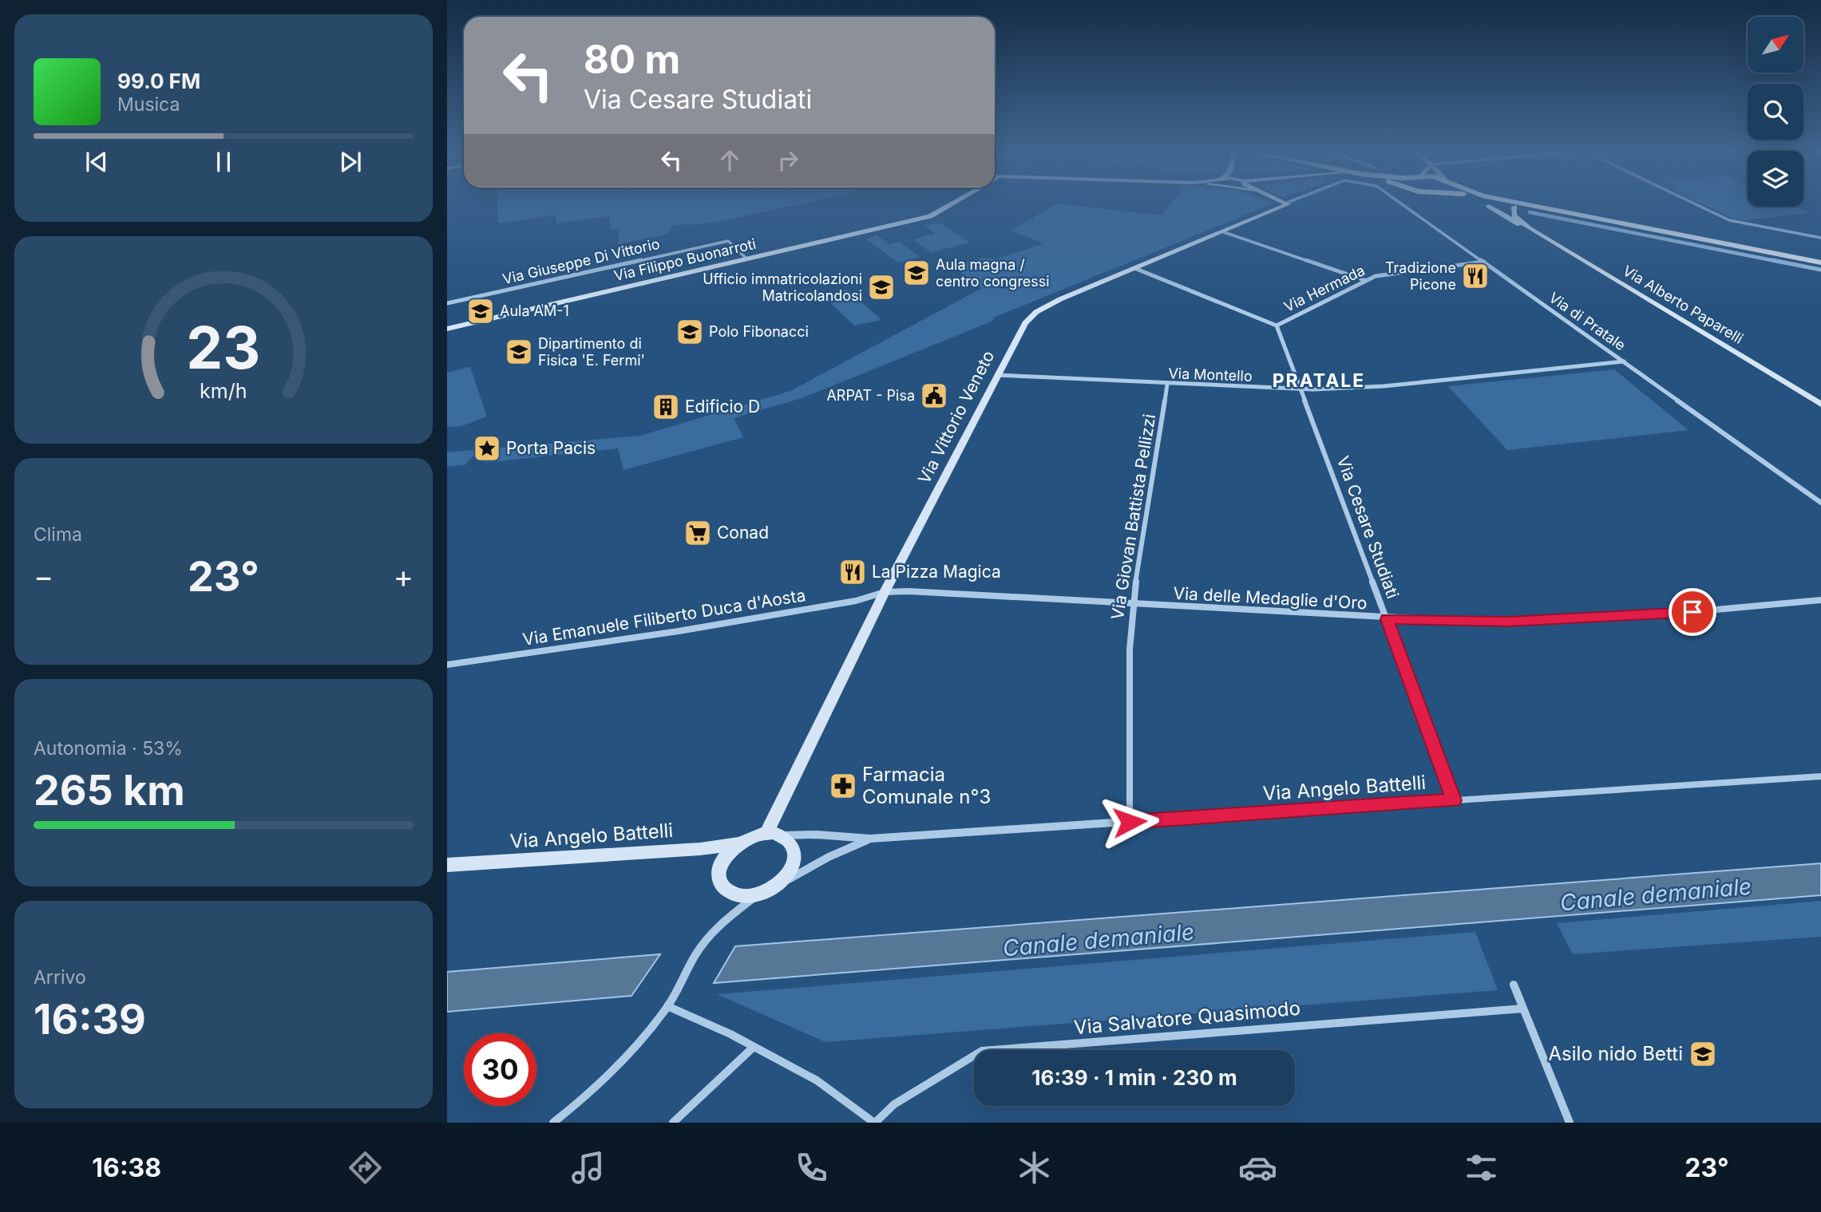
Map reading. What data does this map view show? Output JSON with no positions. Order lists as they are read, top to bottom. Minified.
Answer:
{"streets":{"main road":["Via Filippo Buonarroti","Via Alberto Paparelli","Via Vittorio Veneto","Via Angelo Battelli"],"street":["Via Giuseppe Di Vittorio","Via Hermada","Via di Pratale","Via Montello","Via Giovan Battista Pellizzi","Via Cesare Studiati","Via delle Medaglie d'Oro","Via Emanuele Filiberto Duca d'Aosta","Via Salvatore Quasimodo"]},"crossings":[["Via Filippo Buonarroti","Via Giuseppe Di Vittorio"],["Via Hermada","Via di Pratale"],["Via Hermada","Via Montello"],["Via Hermada","Via Cesare Studiati"],["Via di Pratale","Via Montello"],["Via Montello","Via Vittorio Veneto"],["Via Montello","Via Giovan Battista Pellizzi"],["Via Montello","Via Cesare Studiati"],["Via Vittorio Veneto","Via delle Medaglie d'Oro"],["Via Vittorio Veneto","Via Emanuele Filiberto Duca d'Aosta"],["Via Vittorio Veneto","Via Angelo Battelli"],["Via Giovan Battista Pellizzi","Via delle Medaglie d'Oro"],["Via Giovan Battista Pellizzi","Via Angelo Battelli"],["Via Cesare Studiati","Via delle Medaglie d'Oro"],["Via Cesare Studiati","Via Angelo Battelli"],["Via delle Medaglie d'Oro","Via Emanuele Filiberto Duca d'Aosta"]],"districts":["PRATALE"],"water":["Canale demaniale"],"places":{"school or university":["Aula magna / centro congressi","Ufficio immatricolazioni Matricolandosi","Aula AM-1","Polo Fibonacci","Dipartimento di Fisica 'E. Fermi'","Asilo nido Betti"],"restaurant":["Tradizione Picone","La Pizza Magica"],"public building":["ARPAT - Pisa"],"building":["Edificio D"],"place":["Porta Pacis"],"supermarket":["Conad"],"pharmacy":["Farmacia Comunale n°3"]},"north":"top right","page":{"turn":["80 m","Via Cesare Studiati"],"song":["99.0 FM","Musica"],"tile":["Clima",["Autonomia · 53%","265 km"],["Arrivo","16:39"]],"heat":["−","23°","+"],"limit":"30","trip":"16:39 · 1 min · 230 m","tabs":["16:38","23°"],"gauge":["23","km/h"]}}
